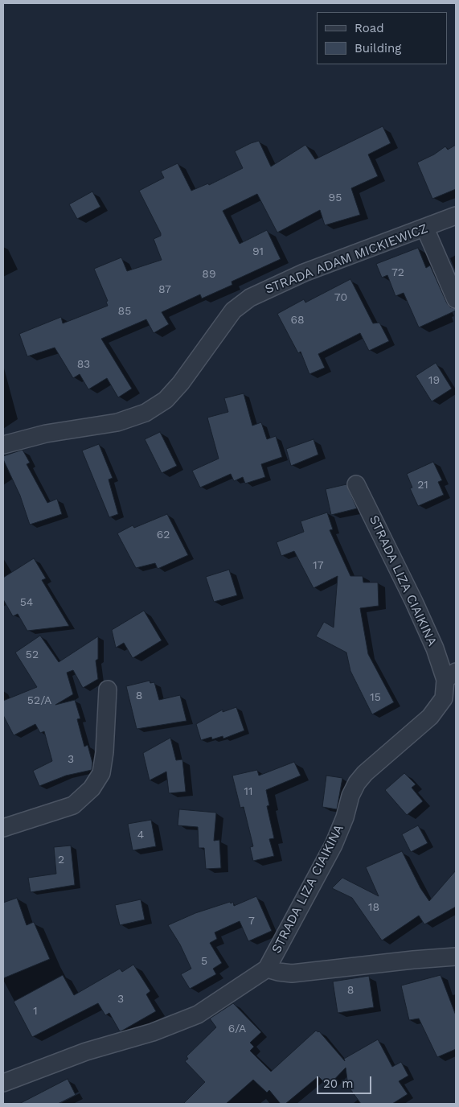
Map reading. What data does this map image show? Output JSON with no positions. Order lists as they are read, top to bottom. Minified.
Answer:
{"streets":{"street":["STRADA ADAM MICKIEWICZ","STRADA LIZA CIAIKINA"]},"house_numbers":["95","91","72","89","87","70","85","68","83","19","21","62","17","54","52","8","15","52/A","3","11","4","2","18","7","5","8","3","1","6/A"],"legend":["Road","Building"],"scale_bar":"20 m"}
